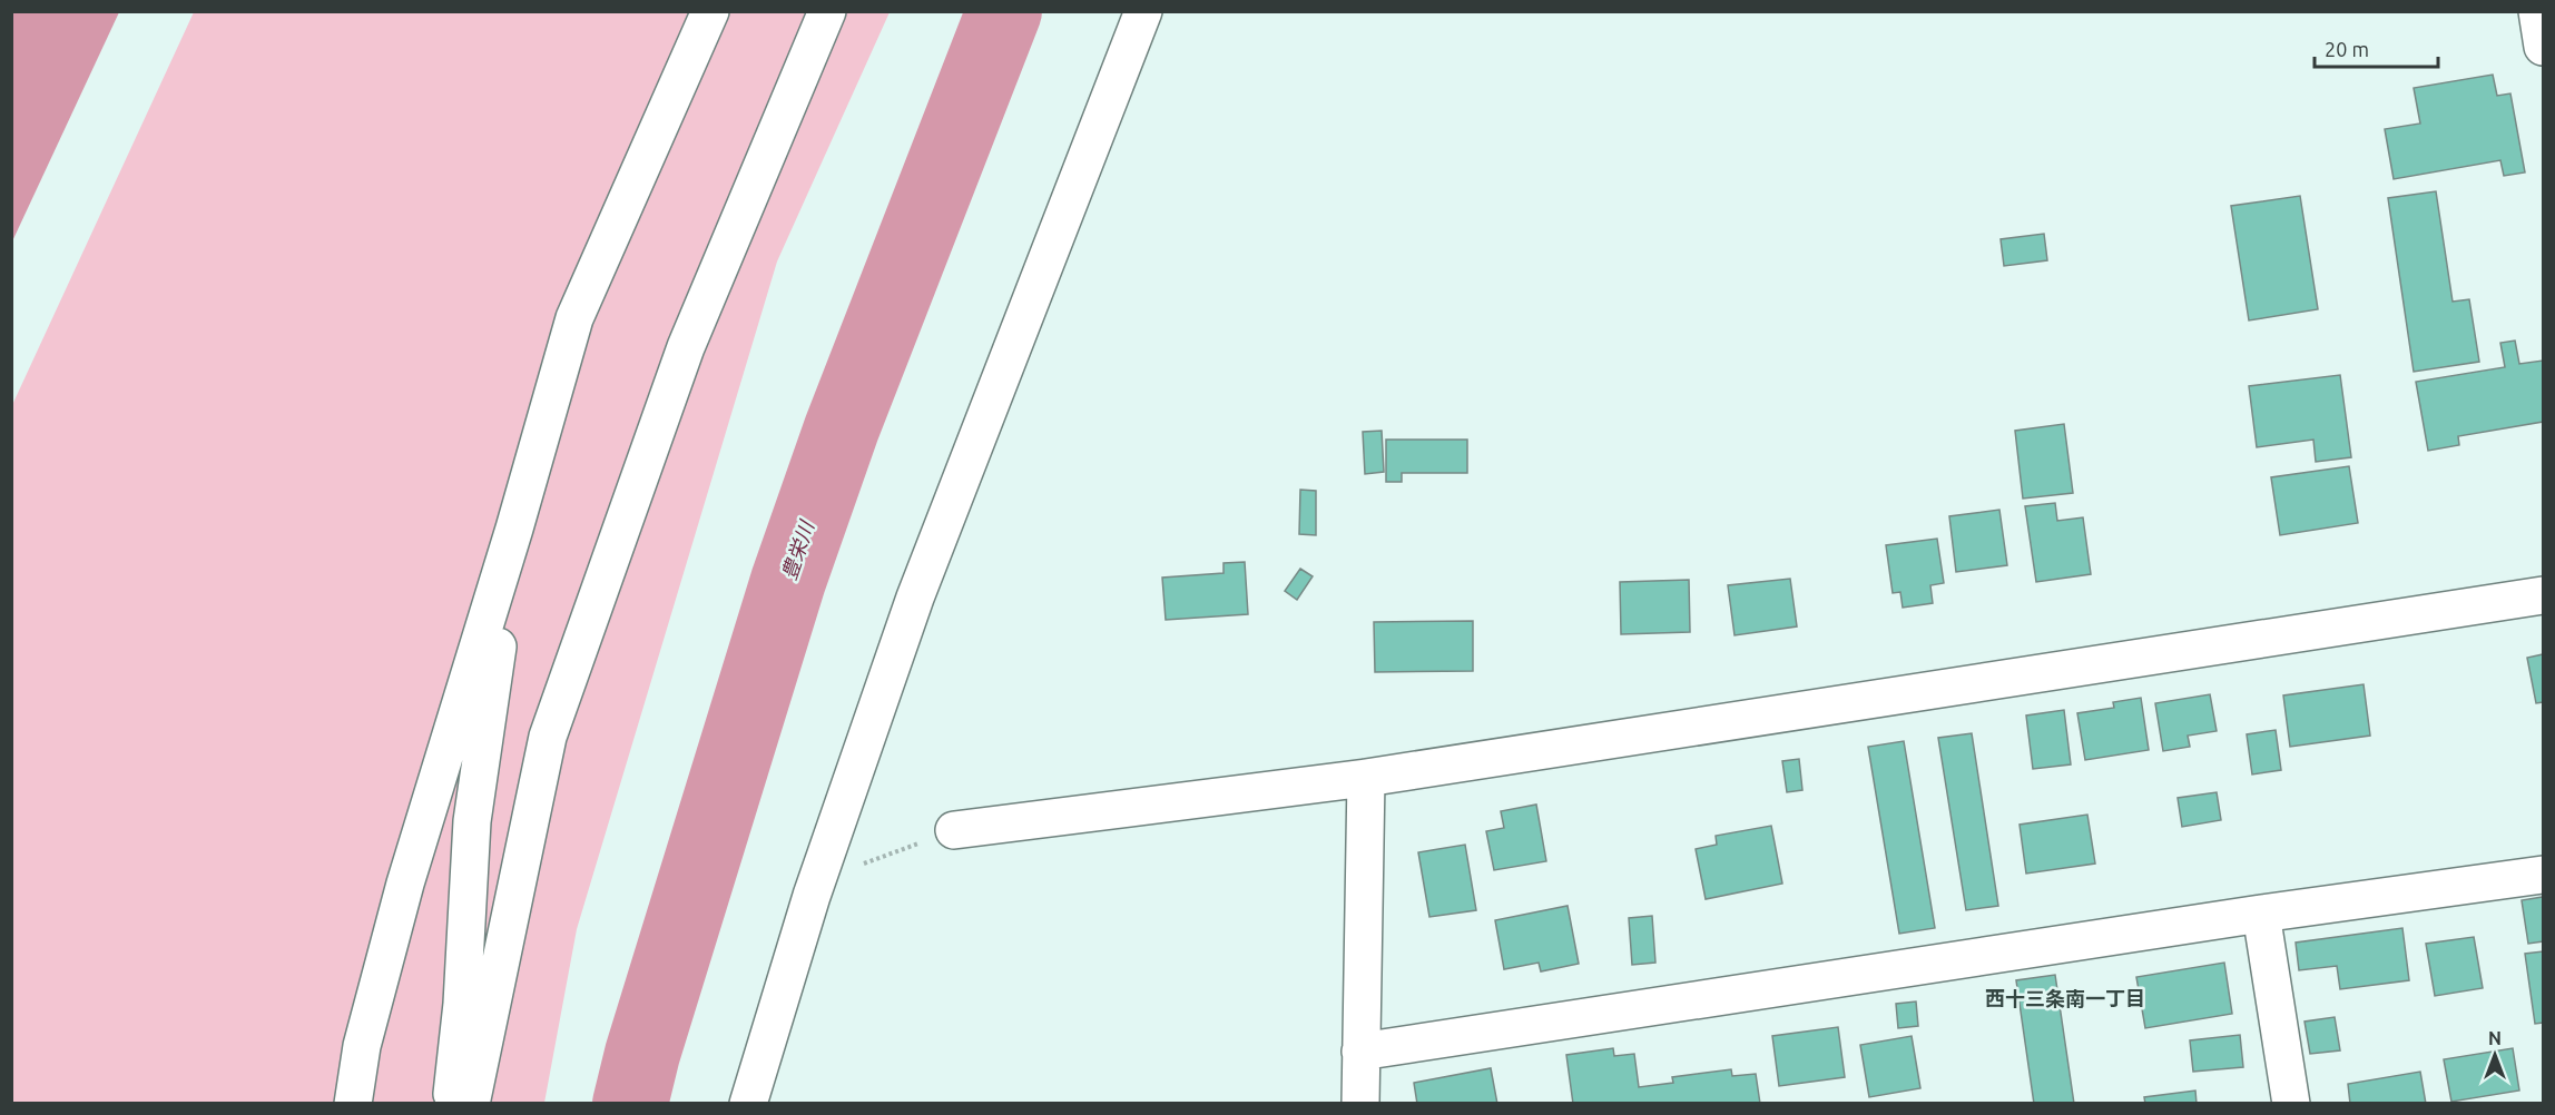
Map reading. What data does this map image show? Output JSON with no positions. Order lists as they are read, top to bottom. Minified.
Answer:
{"districts":["西十三条南一丁目"],"water":["豊栄川"],"scale_bar":"20 m","north":"top"}
